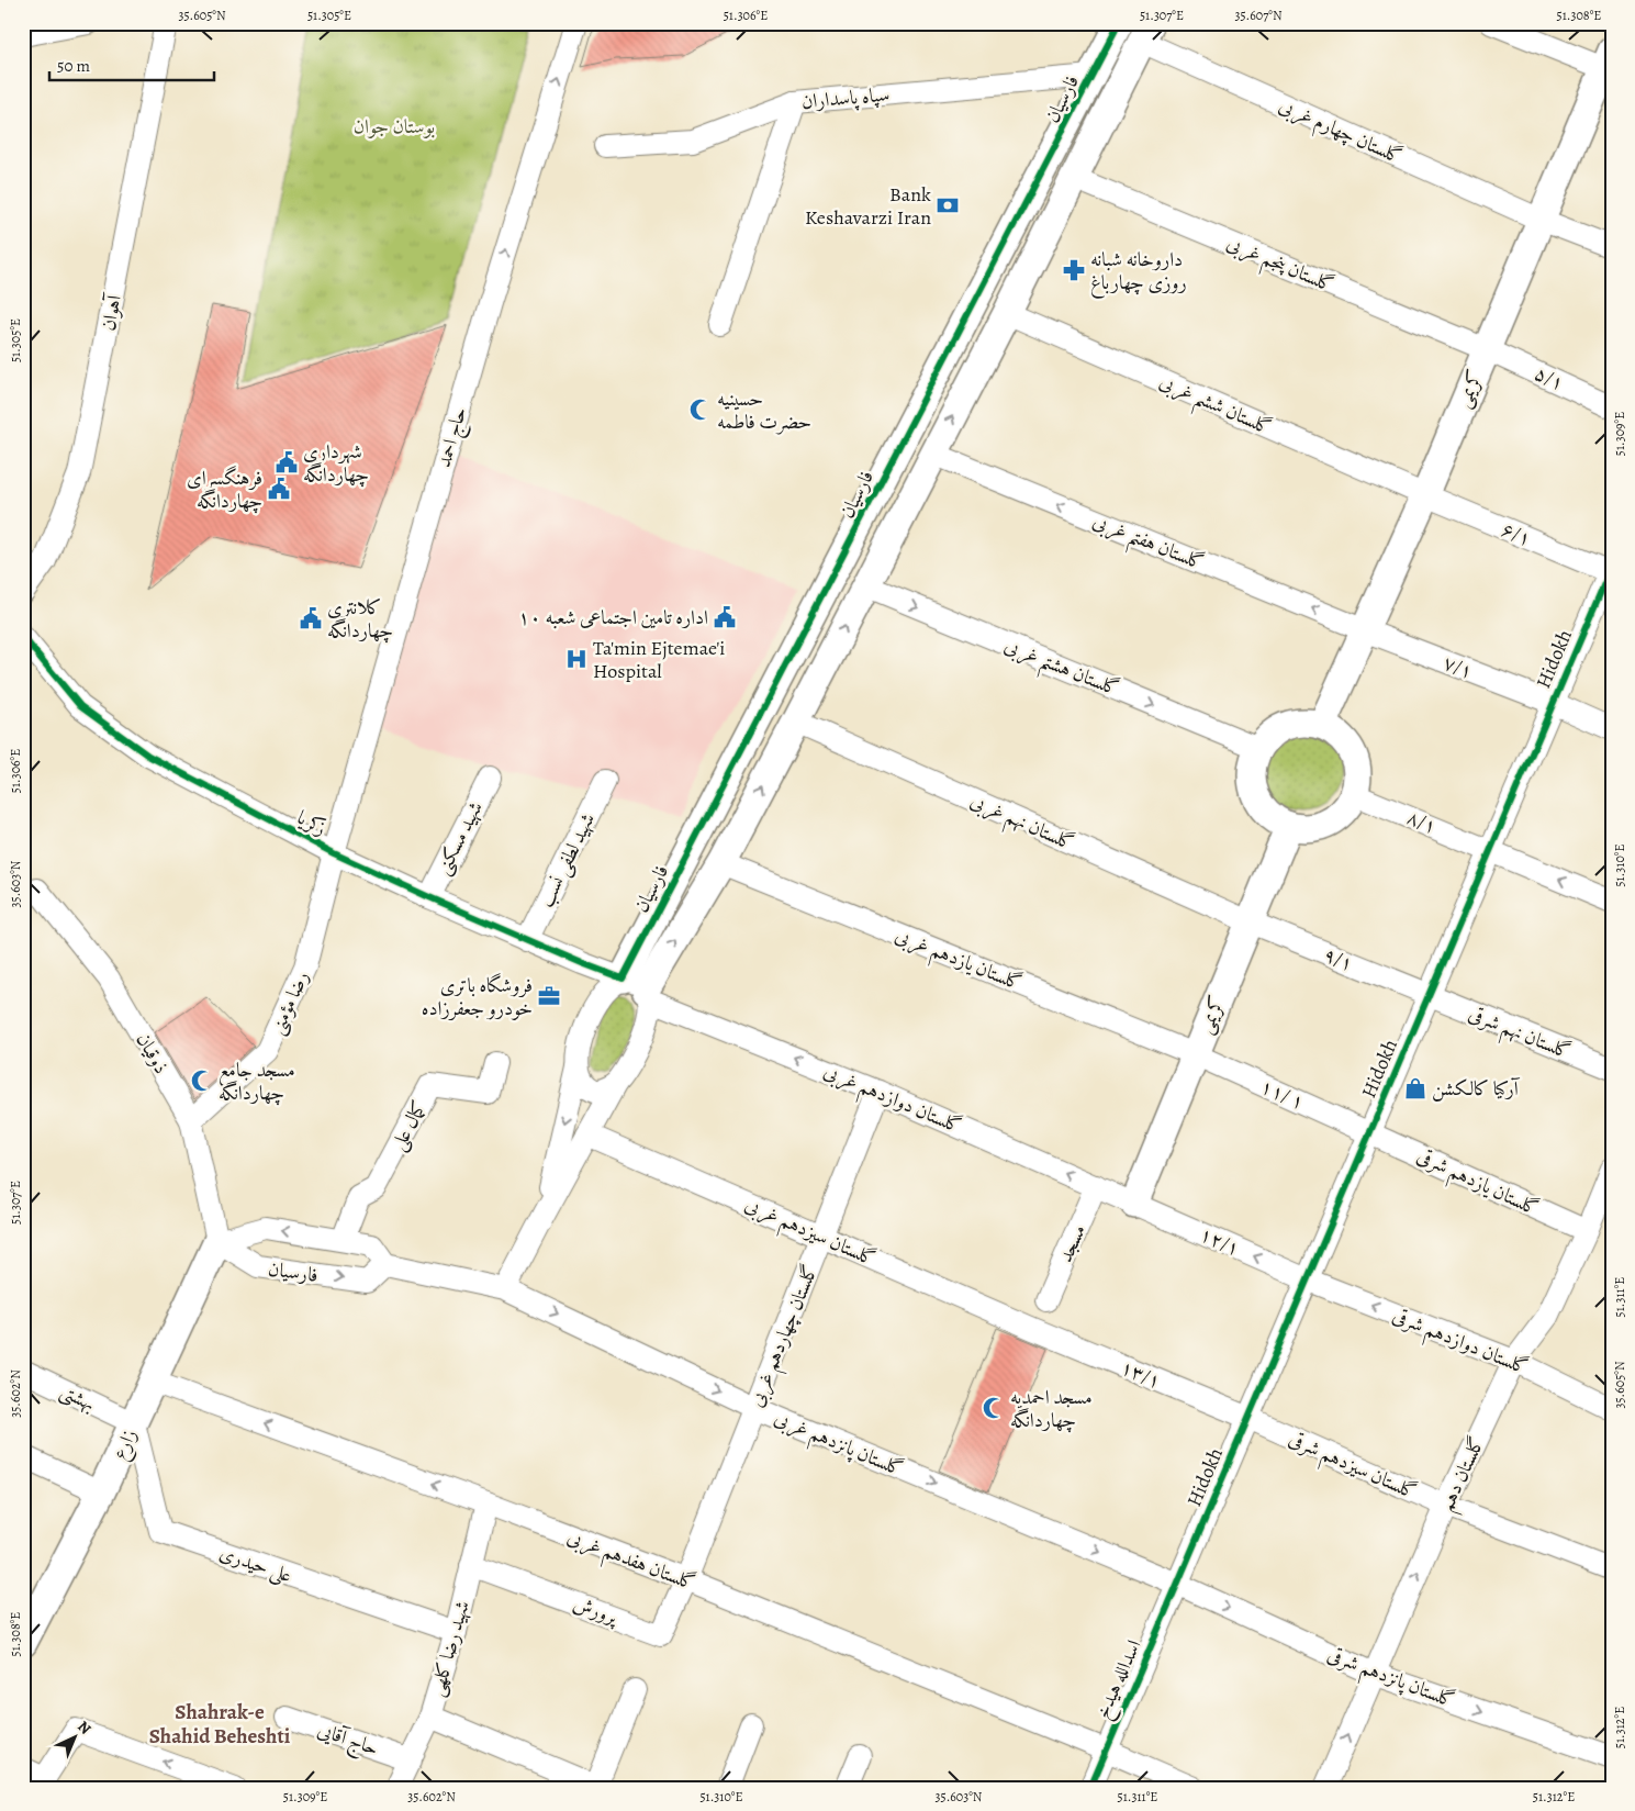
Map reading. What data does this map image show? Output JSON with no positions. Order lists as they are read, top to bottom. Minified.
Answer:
{"streets":{"street":["سپاه پاسداران","فارسیان","گلستان چهارم غربی","گلستان پنجم غربی","آهوان","۵/۱","کریمی","گلستان ششم غربی","حاج احمد","۶/۱","گلستان هفتم غربی","Hidokh","گلستان هشتم غربی","۷/۱","گلستان نهم غربی","۸/۱","زکریا","شهید مسکنی","شهید لطفی نسب","گلستان یازدهم غربی","۹/۱","رضا مؤمنی","گلستان نهم شرقی","ذوقیان","۱۱/ ۱","گلستان دوازدهم غربی","کمال علی","گلستان یازدهم شرقی","گلستان سیزدهم غربی","۱۲/۱","مسجد","گلستان چهاردهم غربی","گلستان دوازدهم شرقی","۱۳/۱","بهشتی","گلستان پانزدهم غربی","زارع","گلستان سیزدهم شرقی","گلستان دهم","گلستان هفدهم غربی","علی حیدری","پرورش","شهید رضا کلهی","گلستان پانزدهم شرقی","اسدالله هیدخ","حاج آقایی"]},"crossings":[["سپاه پاسداران","فارسیان"],["فارسیان","زکریا"],["فارسیان","ذوقیان"],["فارسیان","گلستان دوازدهم غربی"],["فارسیان","کمال علی"],["فارسیان","زارع"],["گلستان چهارم غربی","کریمی"],["گلستان پنجم غربی","۵/۱"],["گلستان پنجم غربی","کریمی"],["۵/۱","کریمی"],["کریمی","گلستان ششم غربی"],["کریمی","۶/۱"],["کریمی","گلستان هفتم غربی"],["کریمی","گلستان هشتم غربی"],["کریمی","۷/۱"],["کریمی","گلستان نهم غربی"],["کریمی","۸/۱"],["کریمی","گلستان یازدهم غربی"],["کریمی","۹/۱"],["کریمی","۱۱/ ۱"],["کریمی","گلستان دوازدهم غربی"],["کریمی","۱۲/۱"],["گلستان ششم غربی","۶/۱"],["حاج احمد","زکریا"],["حاج احمد","رضا مؤمنی"],["۶/۱","Hidokh"],["گلستان هفتم غربی","۷/۱"],["Hidokh","۷/۱"],["Hidokh","۸/۱"],["Hidokh","۹/۱"],["Hidokh","گلستان نهم شرقی"],["Hidokh","۱۱/ ۱"],["Hidokh","گلستان یازدهم شرقی"],["Hidokh","۱۲/۱"],["Hidokh","گلستان دوازدهم شرقی"],["Hidokh","۱۳/۱"],["Hidokh","گلستان پانزدهم غربی"],["Hidokh","گلستان سیزدهم شرقی"],["Hidokh","گلستان پانزدهم شرقی"],["Hidokh","اسدالله هیدخ"],["گلستان هشتم غربی","۸/۱"],["گلستان نهم غربی","۹/۱"],["زکریا","شهید مسکنی"],["زکریا","شهید لطفی نسب"],["زکریا","رضا مؤمنی"],["زکریا","گلستان دوازدهم غربی"],["گلستان یازدهم غربی","۱۱/ ۱"],["۹/۱","گلستان نهم شرقی"],["رضا مؤمنی","ذوقیان"],["ذوقیان","زارع"],["۱۱/ ۱","گلستان یازدهم شرقی"],["گلستان دوازدهم غربی","۱۲/۱"],["گلستان دوازدهم غربی","مسجد"],["گلستان دوازدهم غربی","گلستان چهاردهم غربی"],["گلستان یازدهم شرقی","گلستان دهم"],["گلستان سیزدهم غربی","گلستان چهاردهم غربی"],["گلستان سیزدهم غربی","۱۳/۱"],["۱۲/۱","گلستان دوازدهم شرقی"],["گلستان چهاردهم غربی","گلستان پانزدهم غربی"],["گلستان چهاردهم غربی","گلستان هفدهم غربی"],["گلستان چهاردهم غربی","پرورش"],["گلستان دوازدهم شرقی","گلستان دهم"],["۱۳/۱","گلستان سیزدهم شرقی"],["بهشتی","زارع"],["بهشتی","علی حیدری"],["گلستان پانزدهم غربی","گلستان پانزدهم شرقی"],["گلستان پانزدهم غربی","اسدالله هیدخ"],["زارع","گلستان هفدهم غربی"],["زارع","علی حیدری"],["گلستان سیزدهم شرقی","گلستان دهم"],["گلستان دهم","گلستان پانزدهم شرقی"],["گلستان هفدهم غربی","پرورش"],["گلستان هفدهم غربی","شهید رضا کلهی"],["گلستان هفدهم غربی","اسدالله هیدخ"],["علی حیدری","شهید رضا کلهی"],["پرورش","شهید رضا کلهی"],["شهید رضا کلهی","حاج آقایی"],["گلستان پانزدهم شرقی","اسدالله هیدخ"]],"one_way":["حاج احمد","گلستان هفتم غربی","گلستان هشتم غربی","۸/۱","گلستان دوازدهم غربی","۱۲/۱","گلستان دوازدهم شرقی","گلستان پانزدهم غربی","گلستان دهم","گلستان پانزدهم شرقی"],"districts":["Shahrak-e Shahid Beheshti"],"parks":["بوستان جوان"],"places":{"bank":["Bank Keshavarzi Iran"],"pharmacy":["داروخانه شبانه روزی چهارباغ"],"mosque":["حسینیه حضرت فاطمه","مسجد جامع چهاردانگه","مسجد احمدیه چهاردانگه"],"public building":["شهرداری چهاردانگه","فرهنگسرای چهاردانگه","اداره تامین اجتماعی شعبه ۱۰","کلانتری چهاردانگه"],"hospital":["Ta'min Ejtemae'i Hospital"],"office":["فروشگاه باتری خودرو جعفرزاده"],"shop":["آرکیا کالکشن"]},"scale_bar":"50 m","north":"top right","coordinates":["35.605°N","51.305°E","51.306°E","51.307°E","35.607°N","51.308°E","51.309°E","51.310°E","35.603°N","51.311°E","35.602°N","51.312°E"]}
